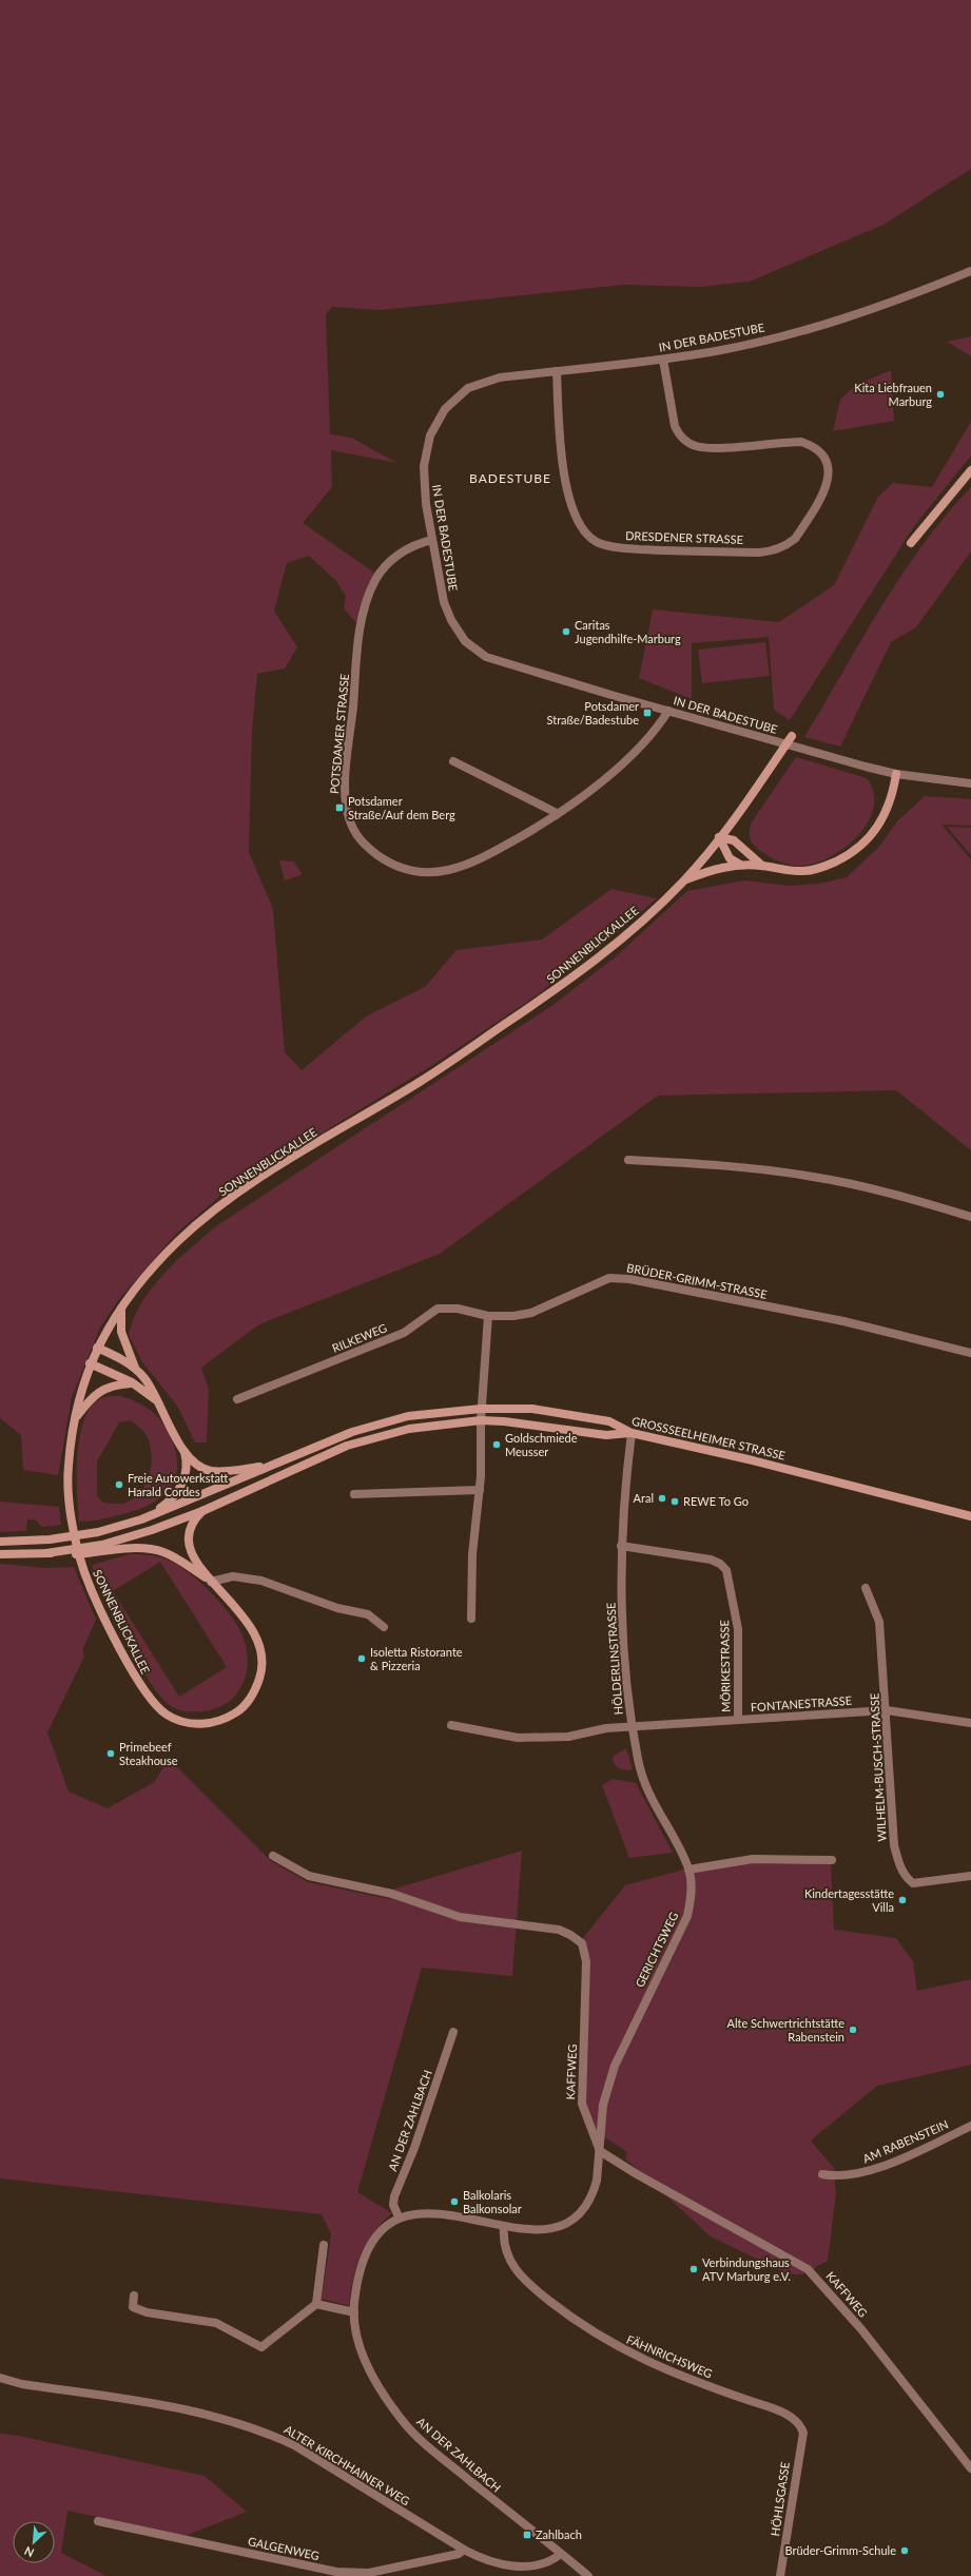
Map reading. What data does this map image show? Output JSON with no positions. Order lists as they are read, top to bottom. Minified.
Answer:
{"streets":{"main road":["SONNENBLICKALLEE","GROSSSEELHEIMER STRASSE"],"street":["IN DER BADESTUBE","DRESDENER STRASSE","POTSDAMER STRASSE","BRÜDER-GRIMM-STRASSE","RILKEWEG","HÖLDERLINSTRASSE","MÖRIKESTRASSE","FONTANESTRASSE","WILHELM-BUSCH-STRASSE","GERICHTSWEG","KAFFWEG","AN DER ZAHLBACH","AM RABENSTEIN","FÄHNRICHSWEG","ALTER KIRCHHAINER WEG","HÖHLSGASSE","GALGENWEG"]},"crossings":[["IN DER BADESTUBE","DRESDENER STRASSE"],["IN DER BADESTUBE","POTSDAMER STRASSE"],["BRÜDER-GRIMM-STRASSE","RILKEWEG"],["GROSSSEELHEIMER STRASSE","HÖLDERLINSTRASSE"],["HÖLDERLINSTRASSE","MÖRIKESTRASSE"],["HÖLDERLINSTRASSE","FONTANESTRASSE"],["HÖLDERLINSTRASSE","GERICHTSWEG"],["MÖRIKESTRASSE","FONTANESTRASSE"],["FONTANESTRASSE","WILHELM-BUSCH-STRASSE"],["GERICHTSWEG","KAFFWEG"],["AN DER ZAHLBACH","ALTER KIRCHHAINER WEG"],["FÄHNRICHSWEG","HÖHLSGASSE"],["ALTER KIRCHHAINER WEG","GALGENWEG"]],"districts":["BADESTUBE"],"places":{"other":["Kita Liebfrauen Marburg","Caritas Jugendhilfe-Marburg","Goldschmiede Meusser","Freie Autowerkstatt Harald Cordes","Aral","REWE To Go","Isoletta Ristorante & Pizzeria","Primebeef Steakhouse","Kindertagesstätte Villa","Alte Schwertrichtstätte Rabenstein","Balkolaris Balkonsolar","Verbindungshaus ATV Marburg e.V.","Brüder-Grimm-Schule"],"transit":["Potsdamer Straße/Badestube","Potsdamer Straße/Auf dem Berg","Zahlbach"]},"north":"bottom left"}
